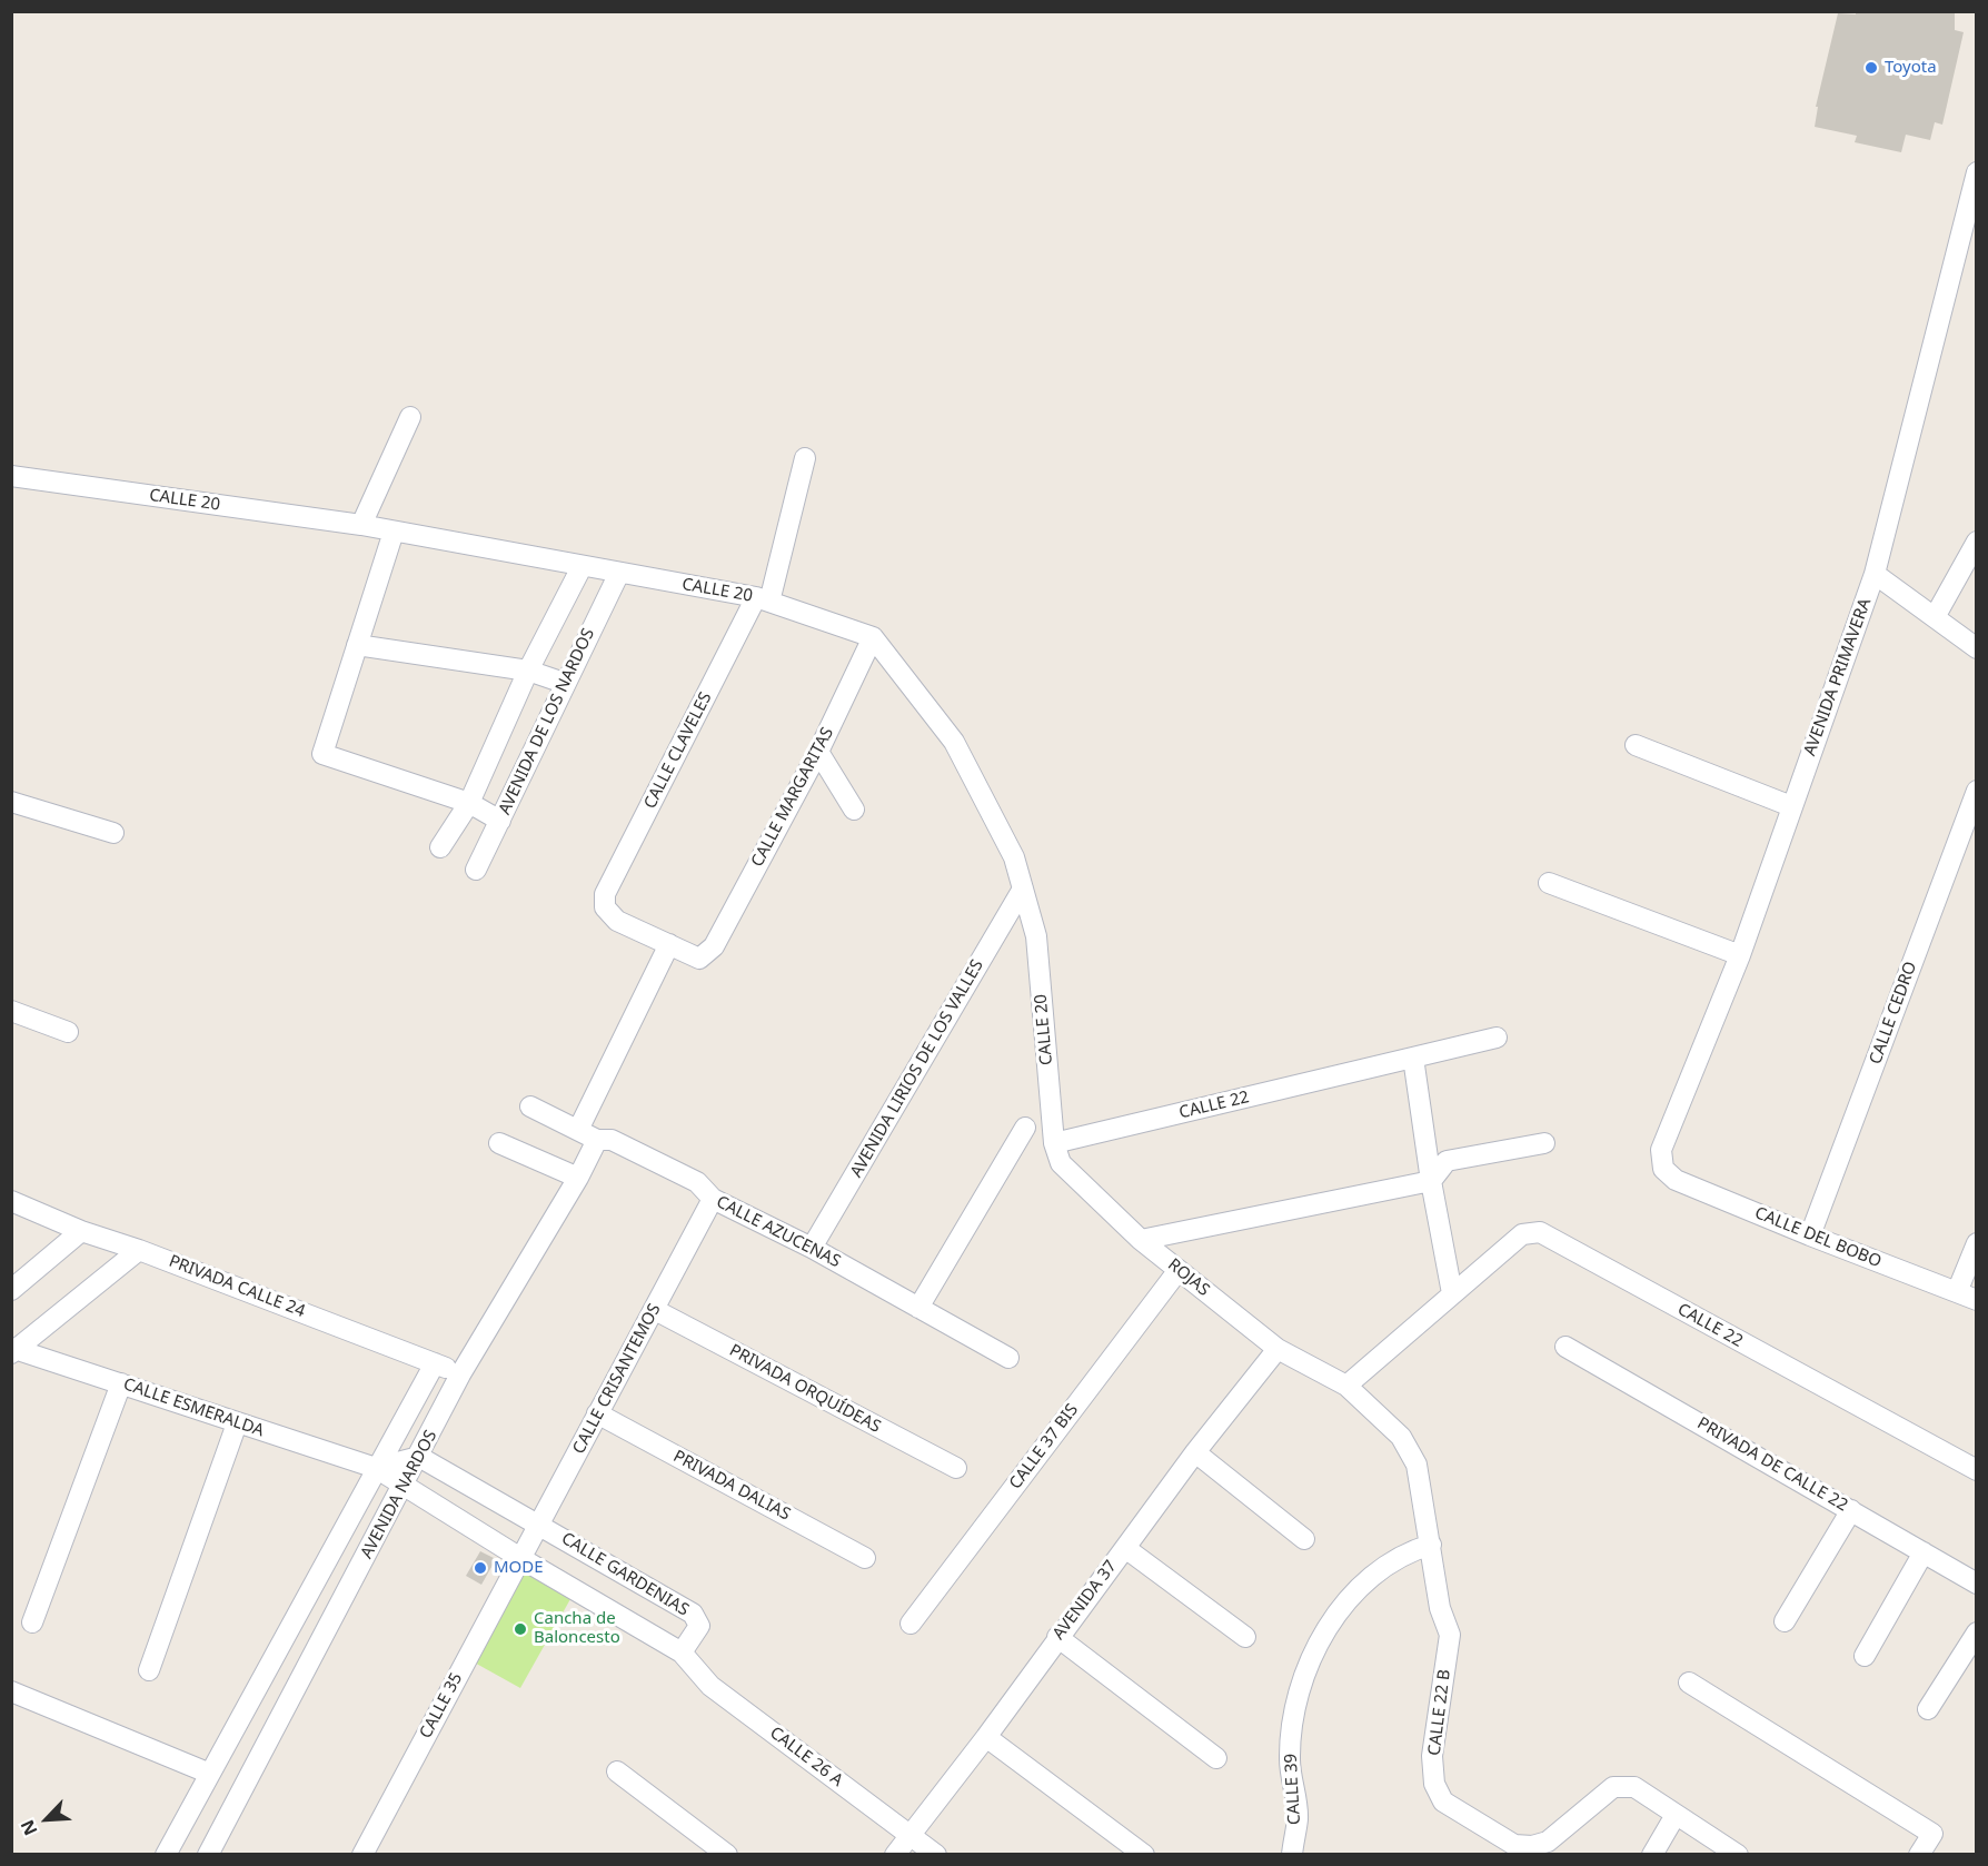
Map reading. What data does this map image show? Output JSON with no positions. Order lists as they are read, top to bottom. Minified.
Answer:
{"streets":{"street":["CALLE 20","AVENIDA PRIMAVERA","AVENIDA DE LOS NARDOS","CALLE CLAVELES","CALLE MARGARITAS","CALLE CEDRO","AVENIDA LIRIOS DE LOS VALLES","CALLE 22","CALLE AZUCENAS","CALLE DEL BOBO","ROJAS","PRIVADA CALLE 24","CALLE CRISANTEMOS","PRIVADA ORQUÍDEAS","CALLE ESMERALDA","CALLE 37 BIS","PRIVADA DE CALLE 22","PRIVADA DALIAS","AVENIDA NARDOS","CALLE GARDENIAS","AVENIDA 37","CALLE 35","CALLE 22 B","CALLE 26 A","CALLE 39"]},"crossings":[["CALLE 20","AVENIDA DE LOS NARDOS"],["CALLE 20","CALLE CLAVELES"],["CALLE 20","CALLE MARGARITAS"],["CALLE 20","AVENIDA LIRIOS DE LOS VALLES"],["CALLE 20","CALLE 22"],["CALLE 20","ROJAS"],["AVENIDA PRIMAVERA","CALLE DEL BOBO"],["CALLE CLAVELES","CALLE MARGARITAS"],["CALLE CEDRO","CALLE DEL BOBO"],["AVENIDA LIRIOS DE LOS VALLES","CALLE AZUCENAS"],["CALLE 22","ROJAS"],["CALLE 22","CALLE 22 B"],["CALLE AZUCENAS","CALLE CRISANTEMOS"],["CALLE AZUCENAS","AVENIDA NARDOS"],["ROJAS","CALLE 37 BIS"],["ROJAS","AVENIDA 37"],["ROJAS","CALLE 22 B"],["PRIVADA CALLE 24","AVENIDA NARDOS"],["CALLE CRISANTEMOS","PRIVADA ORQUÍDEAS"],["CALLE CRISANTEMOS","PRIVADA DALIAS"],["CALLE CRISANTEMOS","CALLE GARDENIAS"],["CALLE CRISANTEMOS","CALLE 35"],["CALLE ESMERALDA","AVENIDA NARDOS"],["AVENIDA NARDOS","CALLE GARDENIAS"],["CALLE GARDENIAS","CALLE 26 A"],["AVENIDA 37","CALLE 26 A"],["CALLE 22 B","CALLE 39"]],"places":["Toyota","MODE","Cancha de Baloncesto"],"north":"bottom left"}
